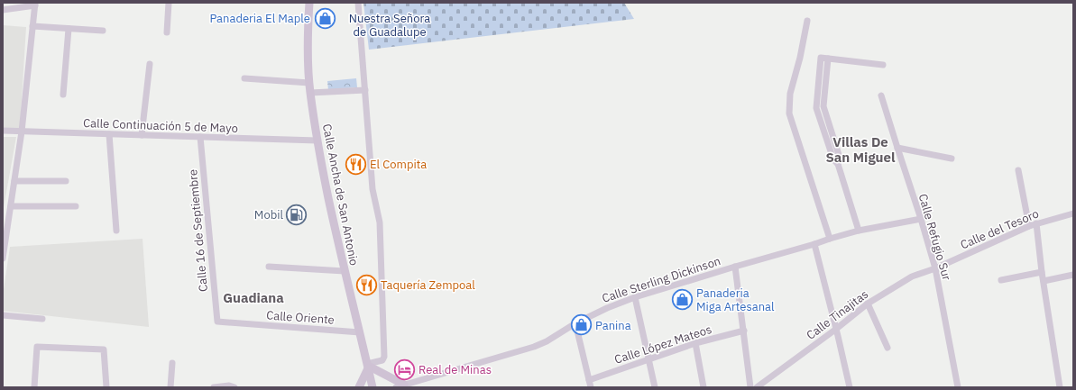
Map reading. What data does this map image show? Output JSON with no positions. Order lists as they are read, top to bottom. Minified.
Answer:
{"streets":{"main road":["Calle Ancha de San Antonio"],"street":["Calle Continuación 5 de Mayo","Calle del Tesoro","Calle 16 de Septiembre","Calle Refugio Sur","Calle Sterling Dickinson","Calle Tinajitas","Calle Oriente","Calle López Mateos"]},"crossings":[["Calle Continuación 5 de Mayo","Calle Ancha de San Antonio"],["Calle Continuación 5 de Mayo","Calle 16 de Septiembre"],["Calle Ancha de San Antonio","Calle Oriente"],["Calle del Tesoro","Calle Refugio Sur"],["Calle del Tesoro","Calle Tinajitas"],["Calle 16 de Septiembre","Calle Oriente"],["Calle Refugio Sur","Calle Sterling Dickinson"],["Calle Refugio Sur","Calle Tinajitas"]],"districts":["Villas De San Miguel","Guadiana"],"parks":["Nuestra Señora de Guadalupe"],"places":{"shop":["Panaderia El Maple","Panaderia Miga Artesanal","Panina"],"restaurant":["El Compita","Taquería Zempoal"],"fuel station":["Mobil"],"hotel":["Real de Minas"]}}
